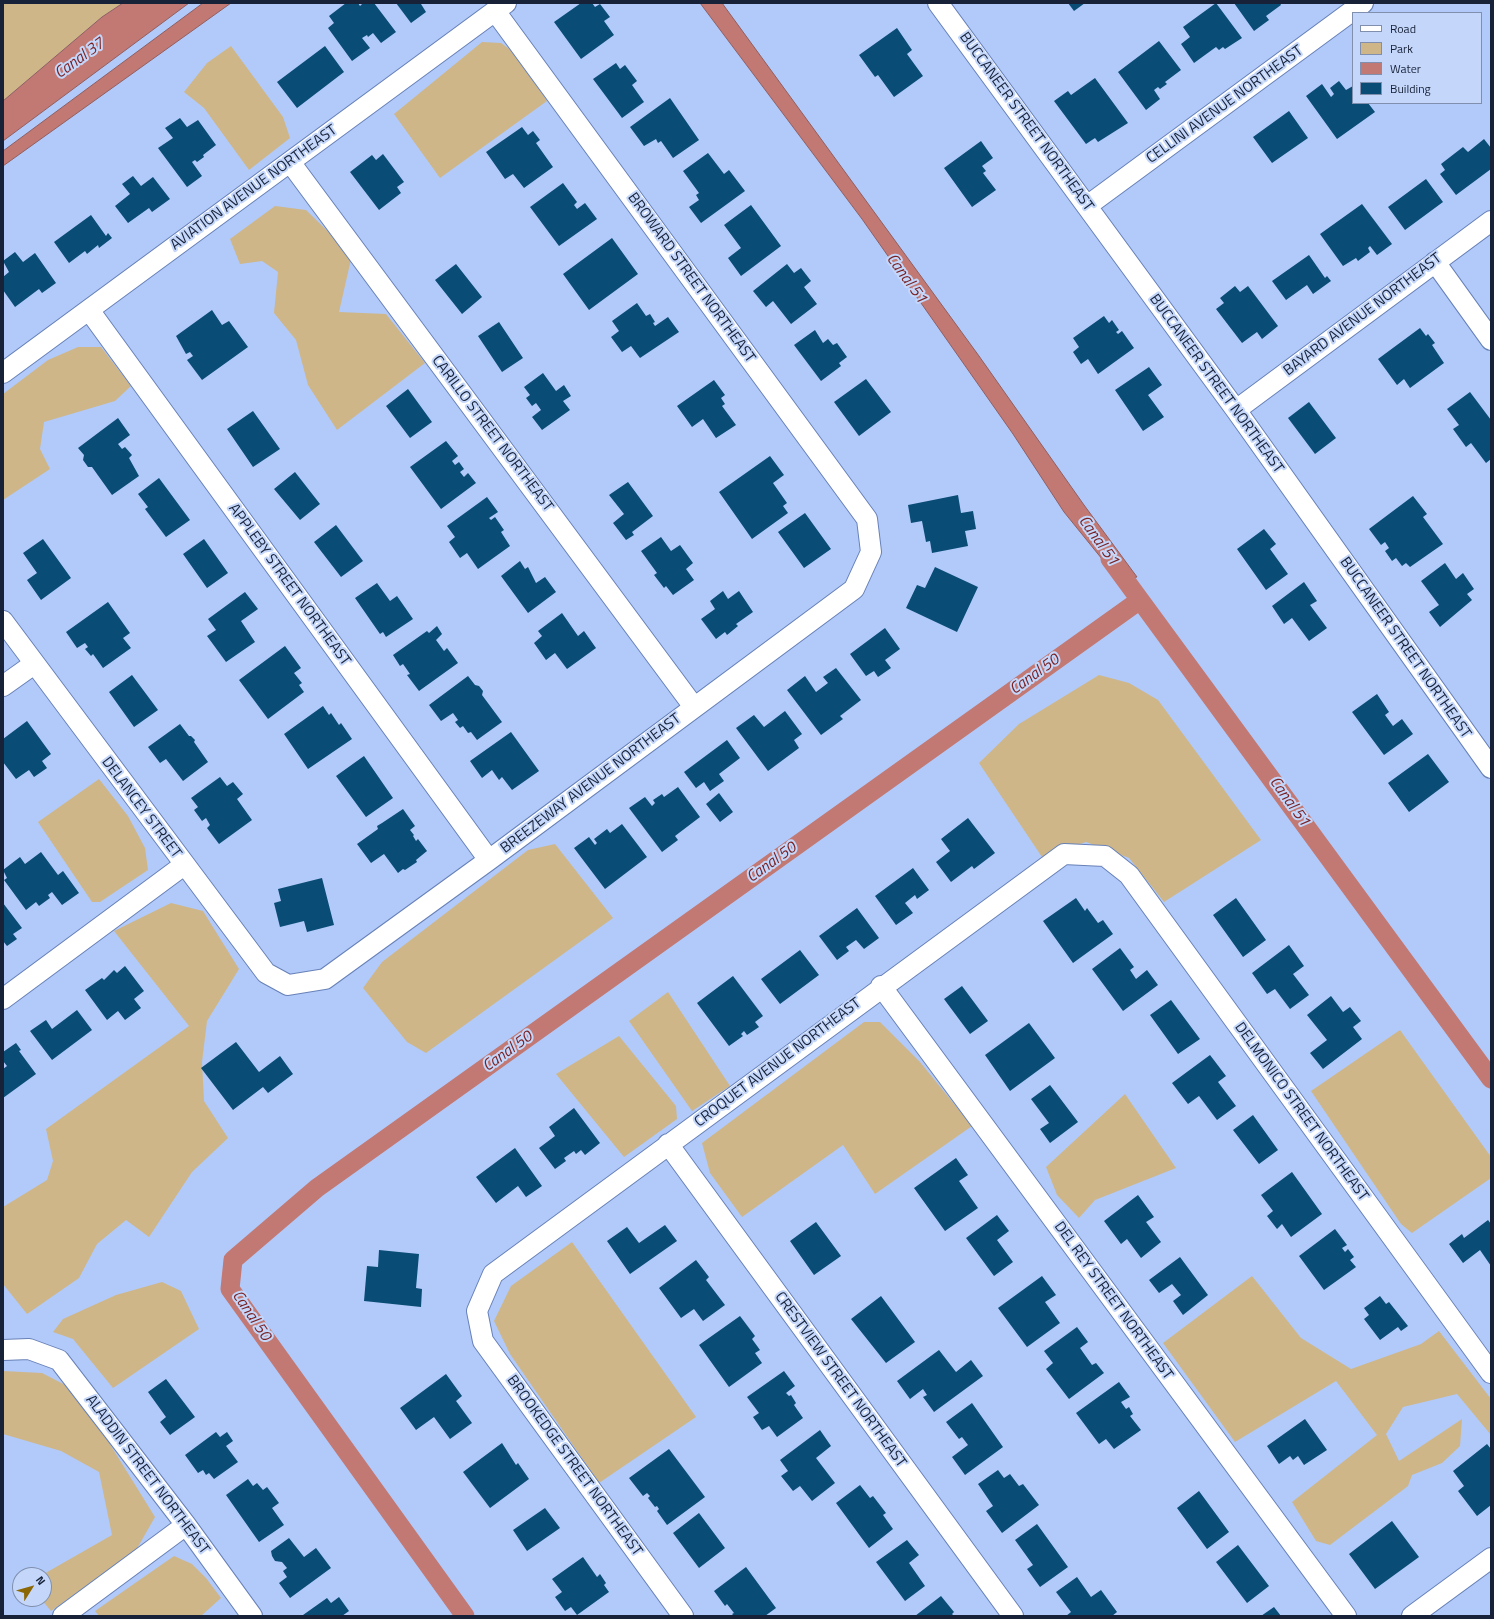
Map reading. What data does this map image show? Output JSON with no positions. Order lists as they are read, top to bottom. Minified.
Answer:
{"streets":{"street":["CELLINI AVENUE NORTHEAST","BUCCANEER STREET NORTHEAST","AVIATION AVENUE NORTHEAST","BROWARD STREET NORTHEAST","BAYARD AVENUE NORTHEAST","CARILLO STREET NORTHEAST","APPLEBY STREET NORTHEAST","BREEZEWAY AVENUE NORTHEAST","DELANCEY STREET","CROQUET AVENUE NORTHEAST","DELMONICO STREET NORTHEAST","DEL REY STREET NORTHEAST","CRESTVIEW STREET NORTHEAST","BROOKEDGE STREET NORTHEAST","ALADDIN STREET NORTHEAST"]},"crossings":[["CELLINI AVENUE NORTHEAST","BUCCANEER STREET NORTHEAST"],["BUCCANEER STREET NORTHEAST","BAYARD AVENUE NORTHEAST"],["AVIATION AVENUE NORTHEAST","BROWARD STREET NORTHEAST"],["AVIATION AVENUE NORTHEAST","CARILLO STREET NORTHEAST"],["AVIATION AVENUE NORTHEAST","APPLEBY STREET NORTHEAST"],["BROWARD STREET NORTHEAST","BREEZEWAY AVENUE NORTHEAST"],["CARILLO STREET NORTHEAST","BREEZEWAY AVENUE NORTHEAST"],["APPLEBY STREET NORTHEAST","BREEZEWAY AVENUE NORTHEAST"],["BREEZEWAY AVENUE NORTHEAST","DELANCEY STREET"],["CROQUET AVENUE NORTHEAST","DELMONICO STREET NORTHEAST"],["CROQUET AVENUE NORTHEAST","DEL REY STREET NORTHEAST"],["CROQUET AVENUE NORTHEAST","CRESTVIEW STREET NORTHEAST"],["CROQUET AVENUE NORTHEAST","BROOKEDGE STREET NORTHEAST"]],"water":["Canal 37","Canal 51","Canal 50"],"legend":["Road","Park","Water","Building"],"north":"top right"}
